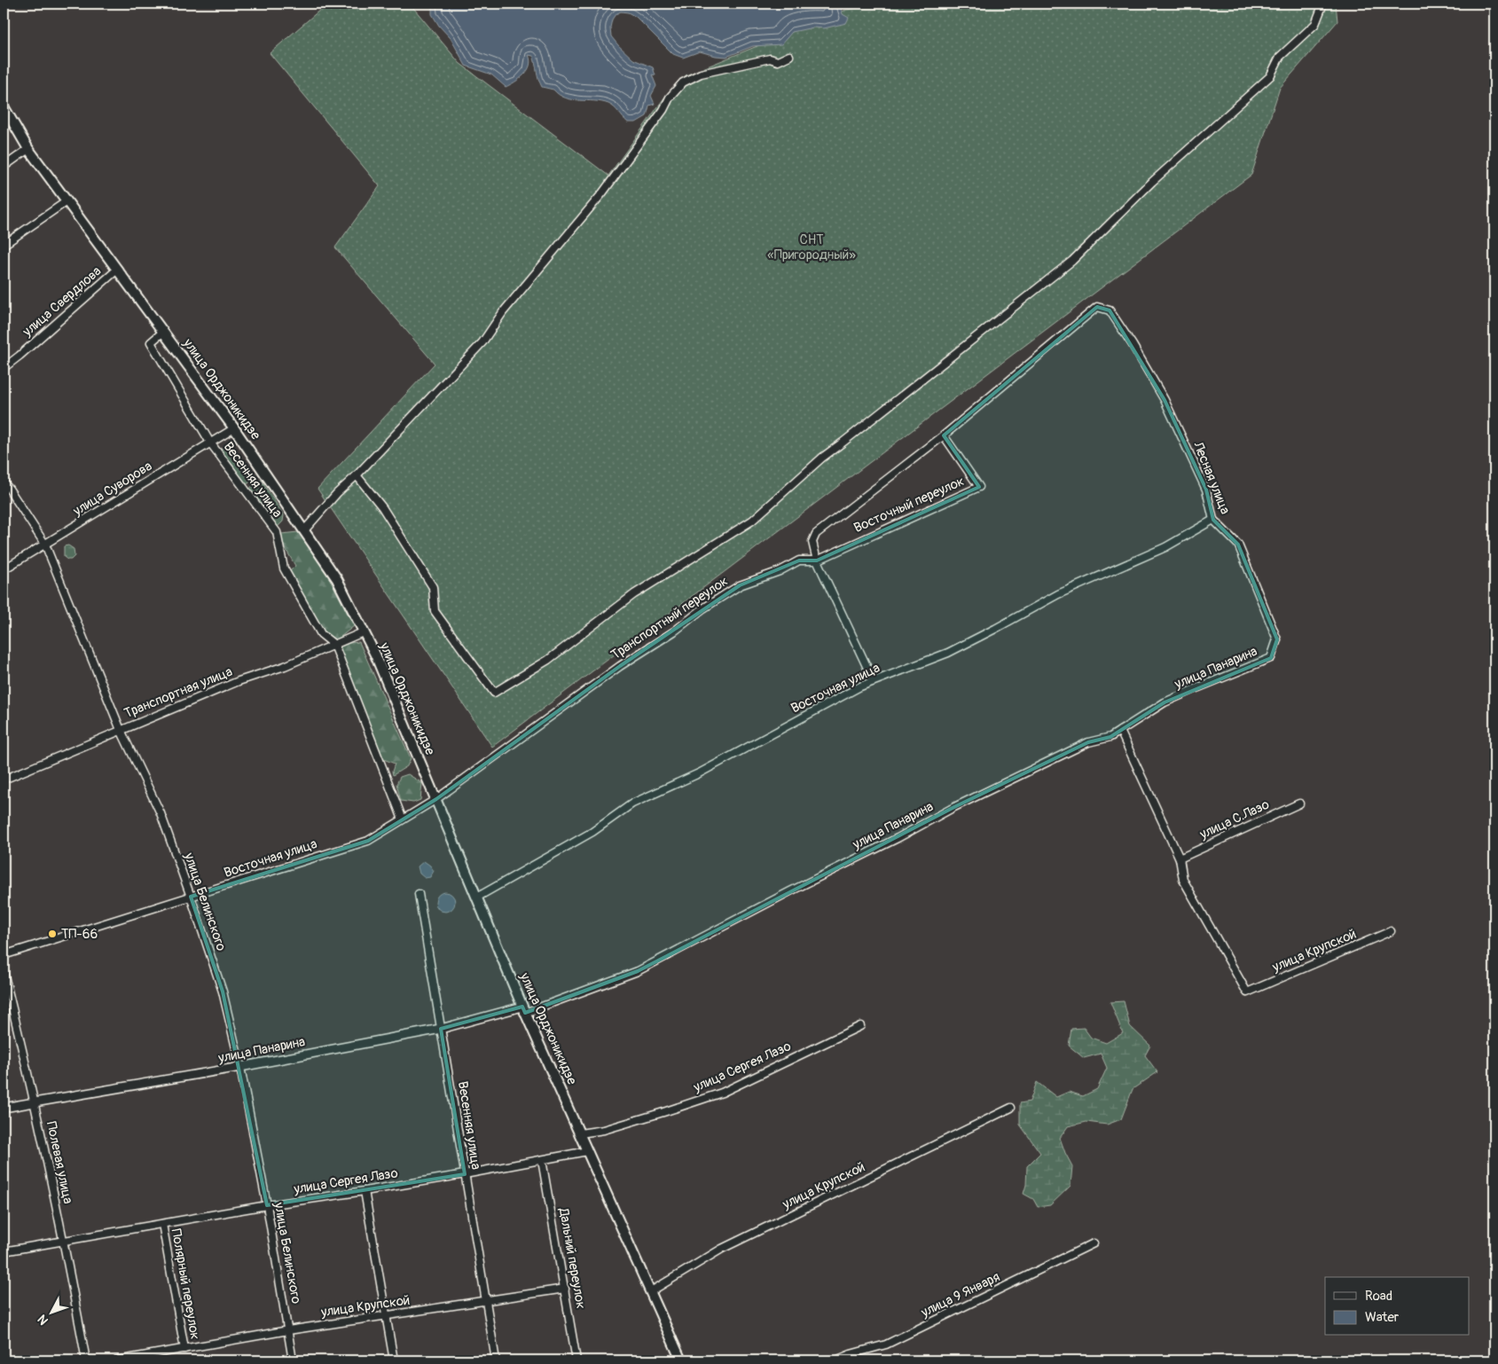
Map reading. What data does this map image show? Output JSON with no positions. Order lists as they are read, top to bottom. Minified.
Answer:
{"streets":{"main road":["улица Орджоникидзе"],"street":["улица Свердлова","Лесная улица","Весенняя улица","улица Суворова","Восточный переулок","Транспортный переулок","улица Панарина","Восточная улица","Транспортная улица","улица С.Лазо","улица Белинского","улица Крупской","улица Сергея Лазо","Полевая улица","Дальний переулок","Полярный переулок","улица 9 Января"]},"crossings":[["улица Свердлова","улица Орджоникидзе"],["улица Орджоникидзе","Весенняя улица"],["улица Орджоникидзе","улица Суворова"],["улица Орджоникидзе","Транспортный переулок"],["улица Орджоникидзе","улица Панарина"],["улица Орджоникидзе","Восточная улица"],["улица Орджоникидзе","Транспортная улица"],["улица Орджоникидзе","улица Крупской"],["улица Орджоникидзе","улица Сергея Лазо"],["Лесная улица","Восточный переулок"],["Лесная улица","улица Панарина"],["Лесная улица","Восточная улица"],["Весенняя улица","улица Суворова"],["Весенняя улица","улица Панарина"],["Весенняя улица","Восточная улица"],["Весенняя улица","Транспортная улица"],["Весенняя улица","улица Крупской"],["Весенняя улица","улица Сергея Лазо"],["улица Суворова","улица Белинского"],["Восточный переулок","Транспортный переулок"],["Транспортный переулок","Восточная улица"],["улица Панарина","улица Белинского"],["улица Панарина","Полевая улица"],["Восточная улица","улица Белинского"],["Транспортная улица","улица Белинского"],["улица С.Лазо","улица Крупской"],["улица Белинского","улица Крупской"],["улица Белинского","улица Сергея Лазо"],["улица Крупской","Дальний переулок"],["улица Крупской","Полярный переулок"],["улица Сергея Лазо","Полевая улица"],["улица Сергея Лазо","Дальний переулок"],["улица Сергея Лазо","Полярный переулок"]],"parks":["СНТ «Пригородный»"],"places":["ТП-66"],"legend":["Road","Water"],"north":"bottom left"}
